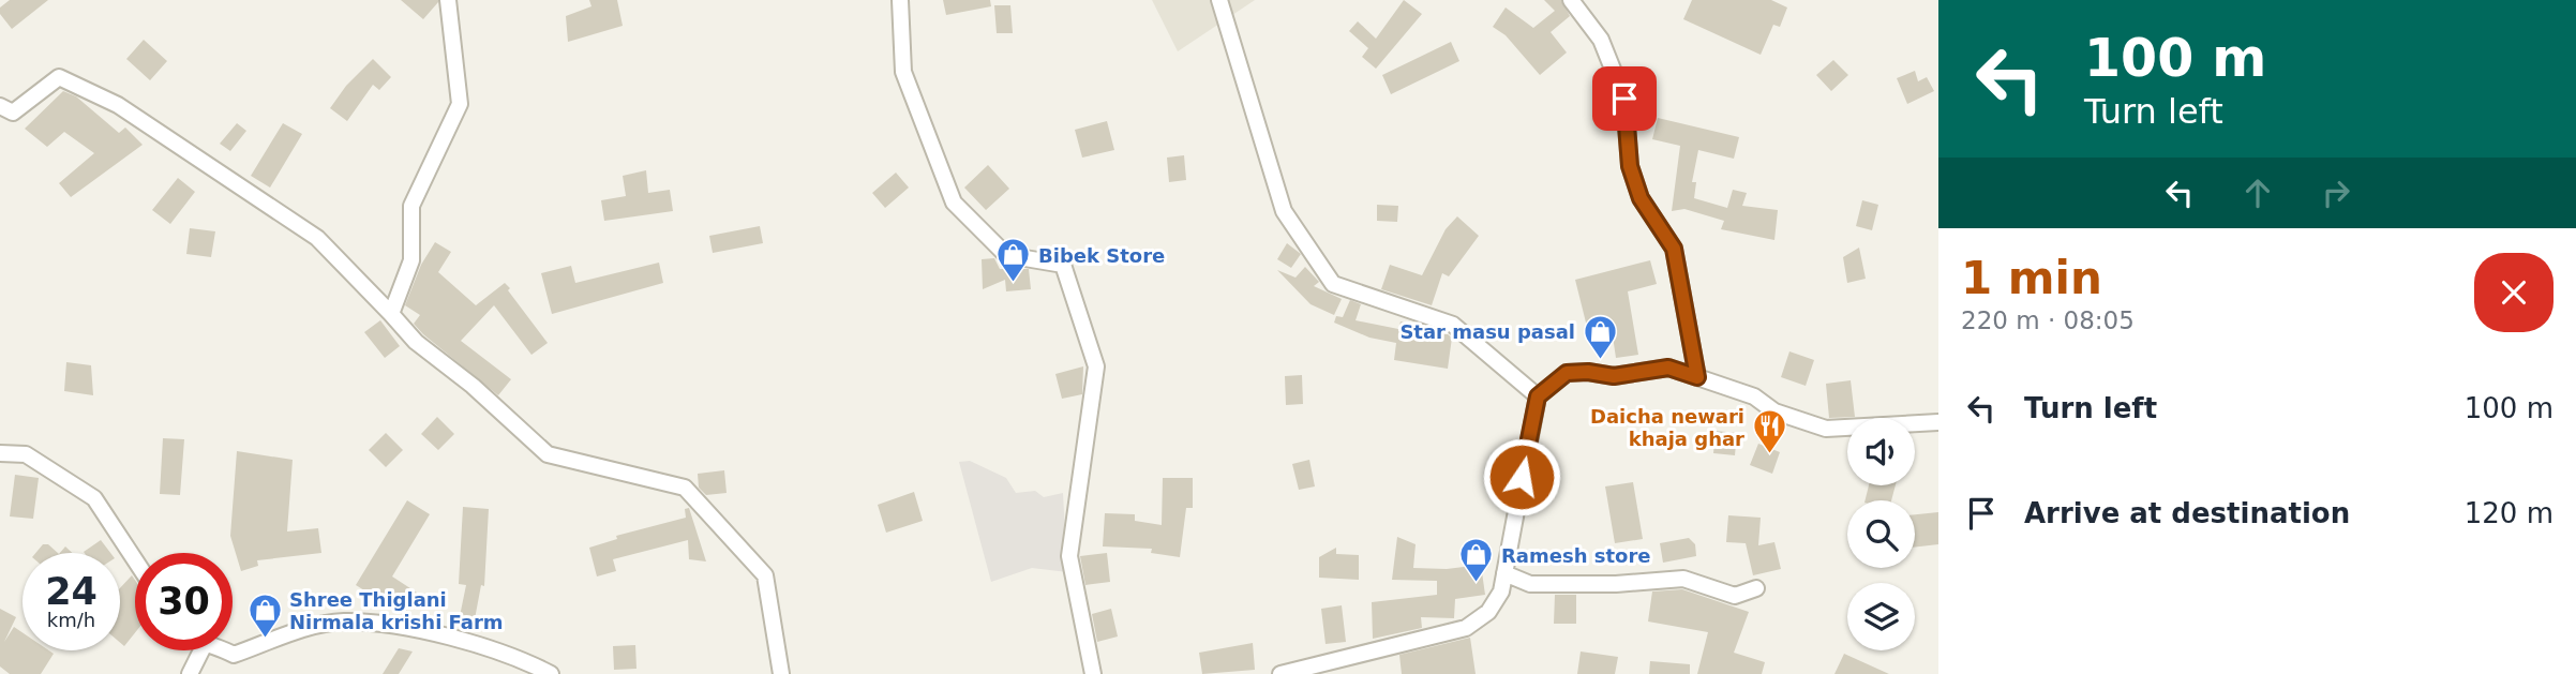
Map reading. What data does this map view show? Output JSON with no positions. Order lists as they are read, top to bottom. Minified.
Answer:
{"places":{"shop":["Bibek Store","Star masu pasal","Ramesh store","Shree Thiglani Nirmala krishi Farm"],"restaurant":["Daicha newari khaja ghar"]},"page":{"turn":["100 m","Turn left"],"heading":["1 min","220 m · 08:05"],"list":[{"name":"Turn left","value":"100 m"},{"name":"Arrive at destination","value":"120 m"}],"speed":"24 km/h","limit":"30"}}
